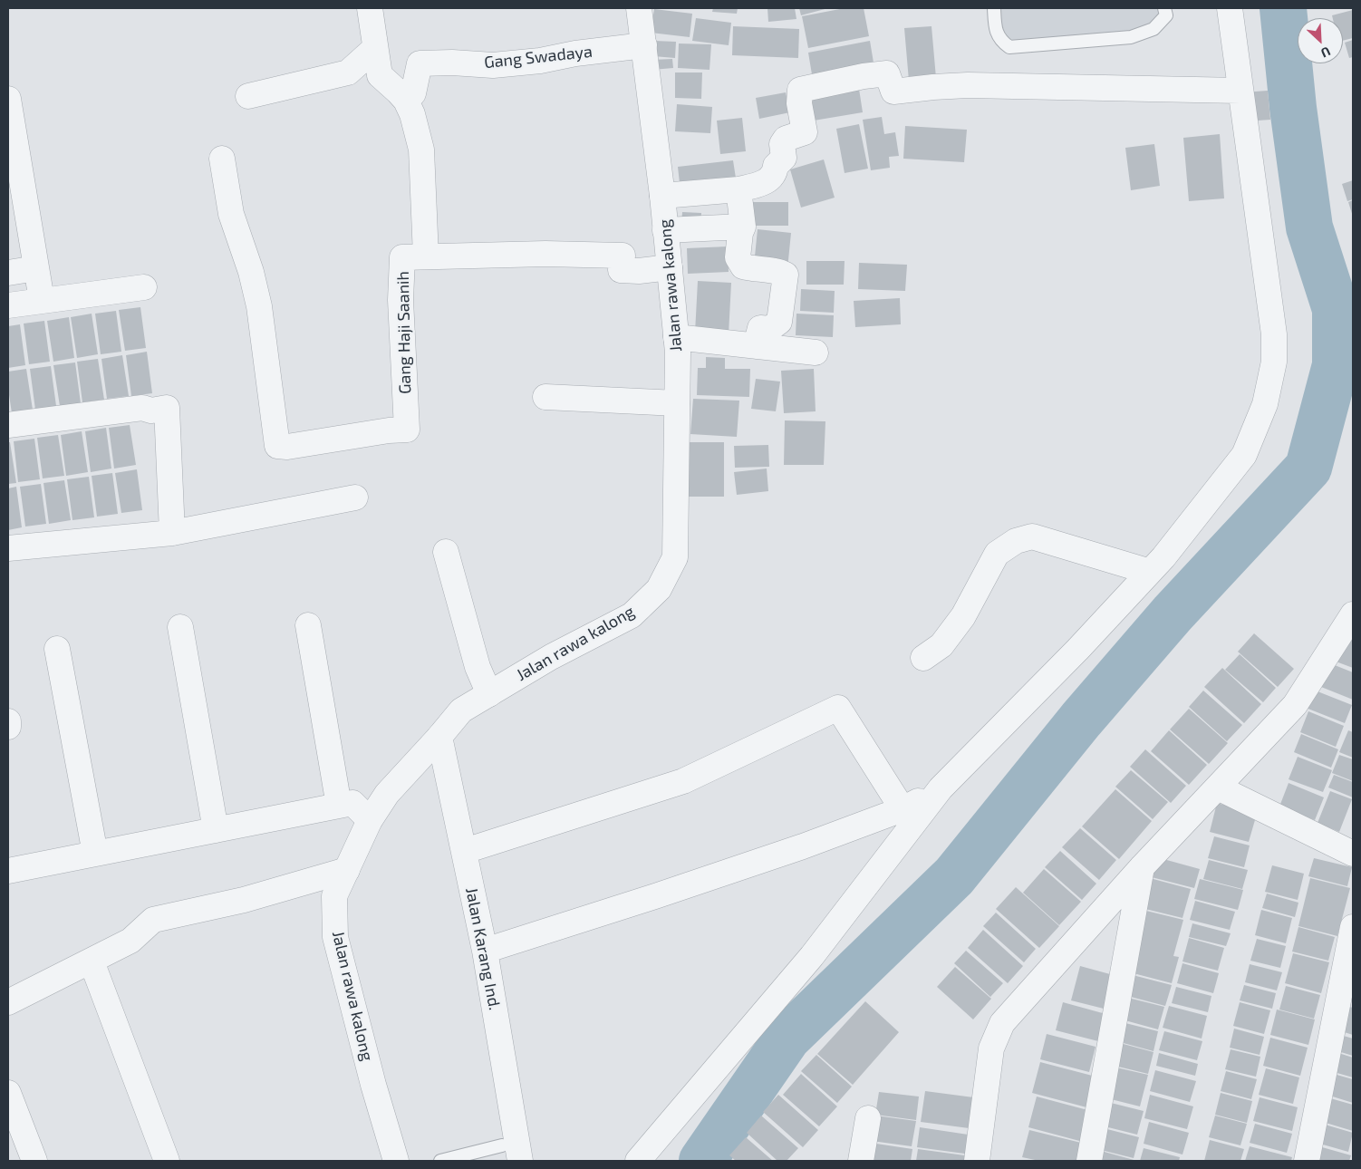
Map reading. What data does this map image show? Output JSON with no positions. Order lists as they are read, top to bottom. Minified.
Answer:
{"streets":{"street":["Gang Swadaya","Jalan rawa kalong","Gang Haji Saanih","Jalan Karang Ind."]},"crossings":[["Gang Swadaya","Jalan rawa kalong"],["Jalan rawa kalong","Gang Haji Saanih"],["Jalan rawa kalong","Jalan Karang Ind."]],"north":"bottom right"}
